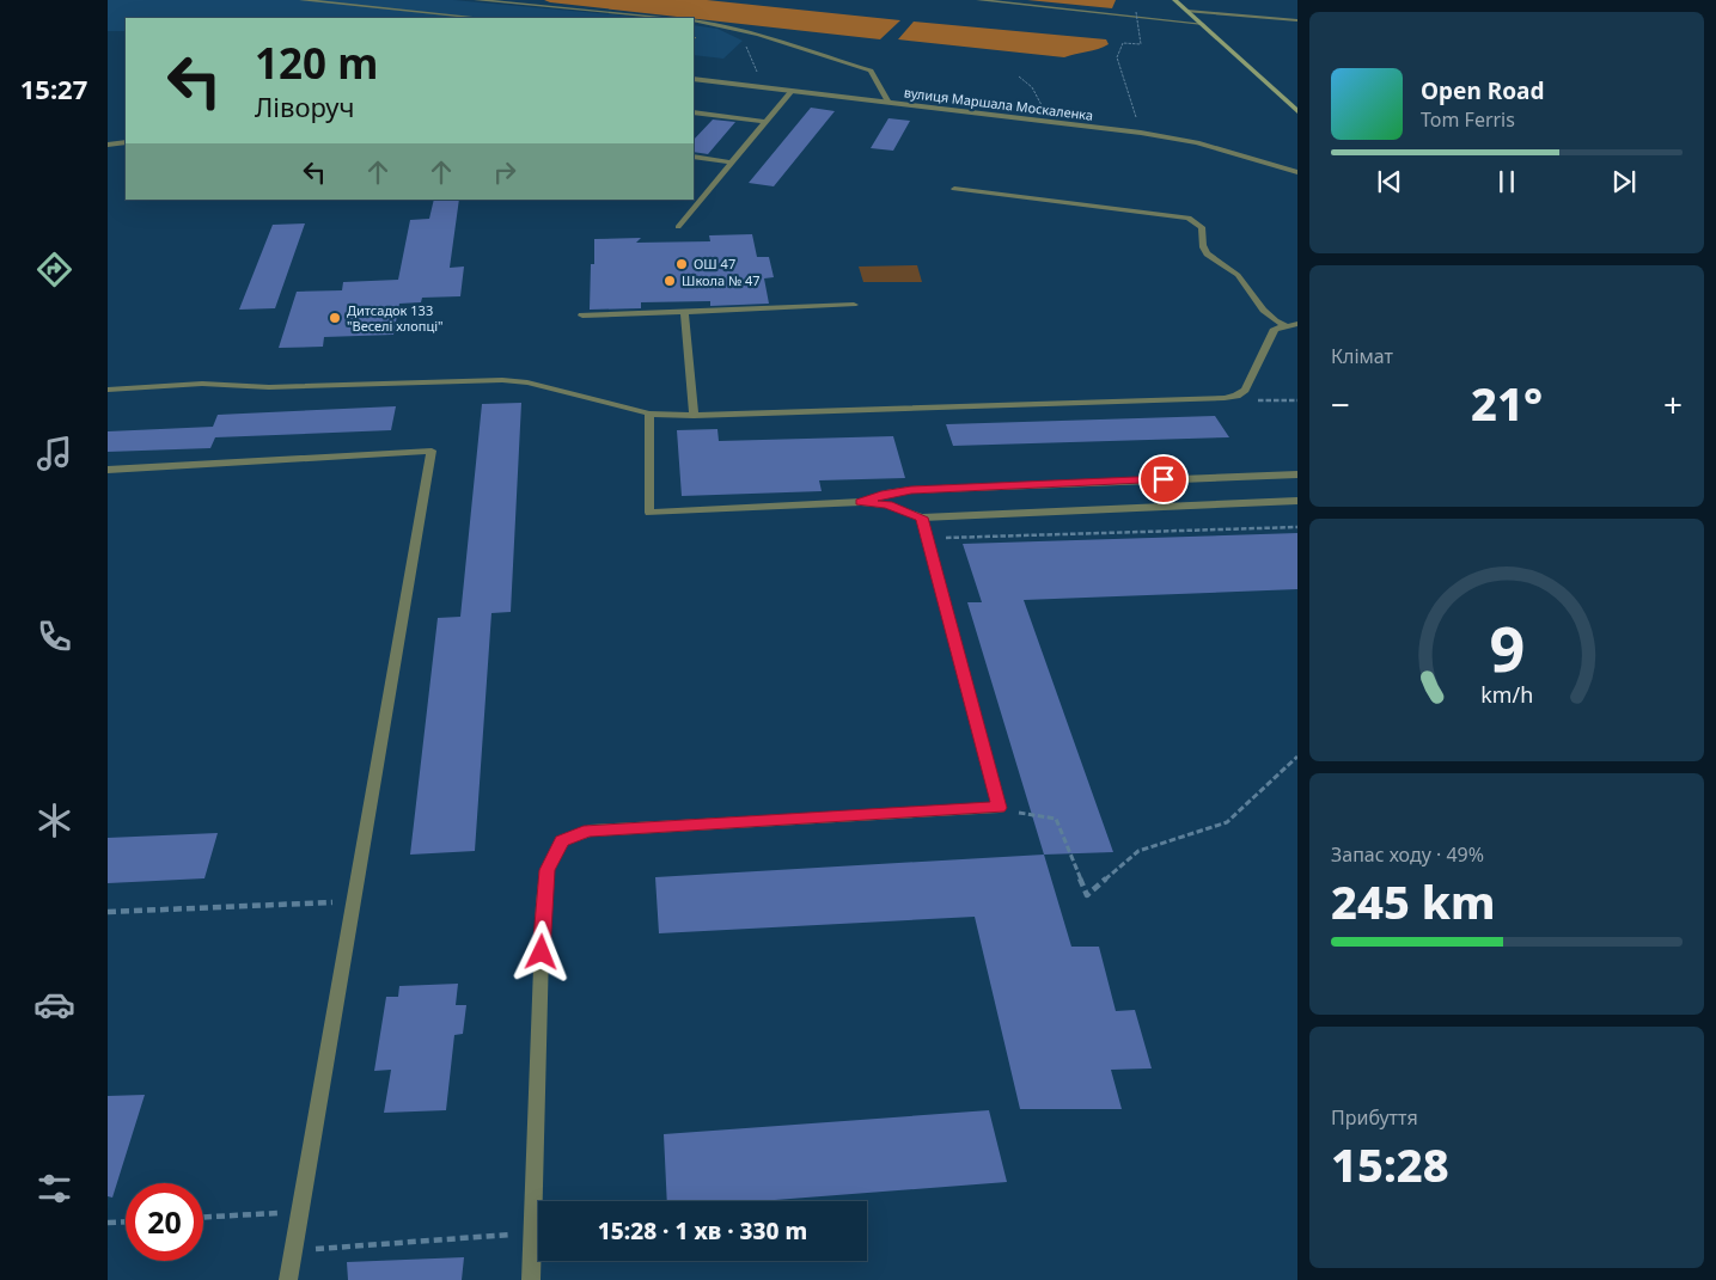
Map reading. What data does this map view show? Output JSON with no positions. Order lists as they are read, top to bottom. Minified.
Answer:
{"streets":{"street":["вулиця Маршала Москаленка"]},"places":["ОШ 47","Школа № 47","Дитсадок 133 \"Веселі хлопці\""],"page":{"tabs":"15:27","turn":["120 m","Ліворуч"],"song":["Open Road","Tom Ferris"],"tile":["Клімат",["Запас ходу · 49%","245 km"],["Прибуття","15:28"]],"heat":["−","21°","+"],"limit":"20","trip":"15:28 · 1 хв · 330 m","gauge":["9","km/h"]}}
